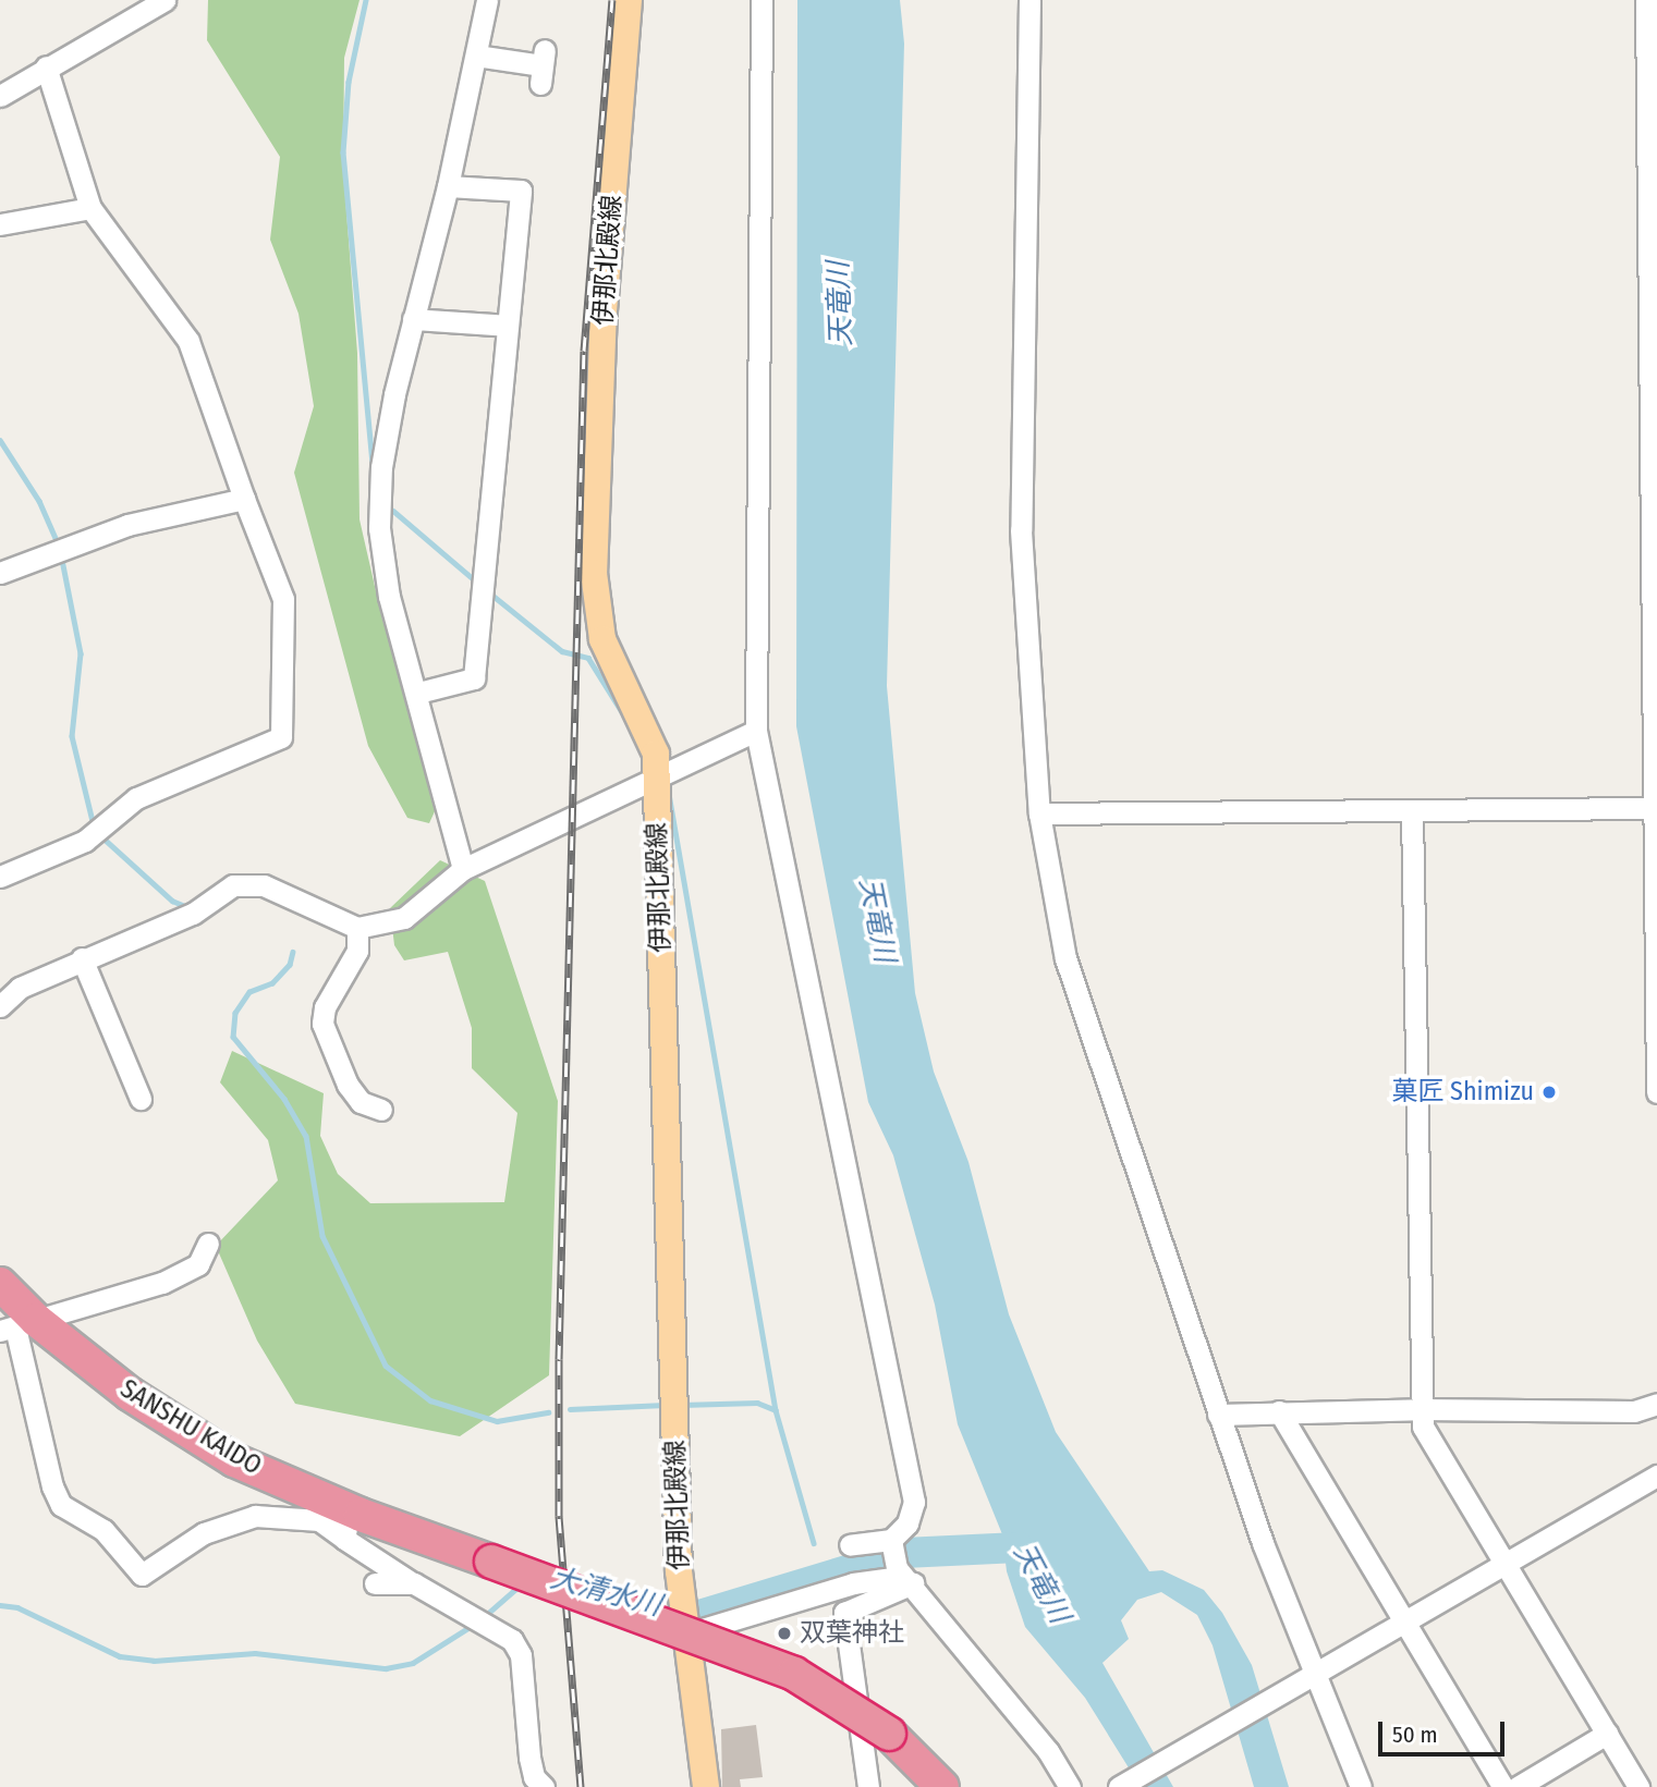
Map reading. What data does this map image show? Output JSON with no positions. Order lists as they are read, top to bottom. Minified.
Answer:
{"streets":{"highway":["SANSHU KAIDO"],"main road":["伊那北殿線"]},"water":["天竜川","大清水川"],"places":["菓匠 Shimizu","双葉神社"],"scale_bar":"50 m"}
